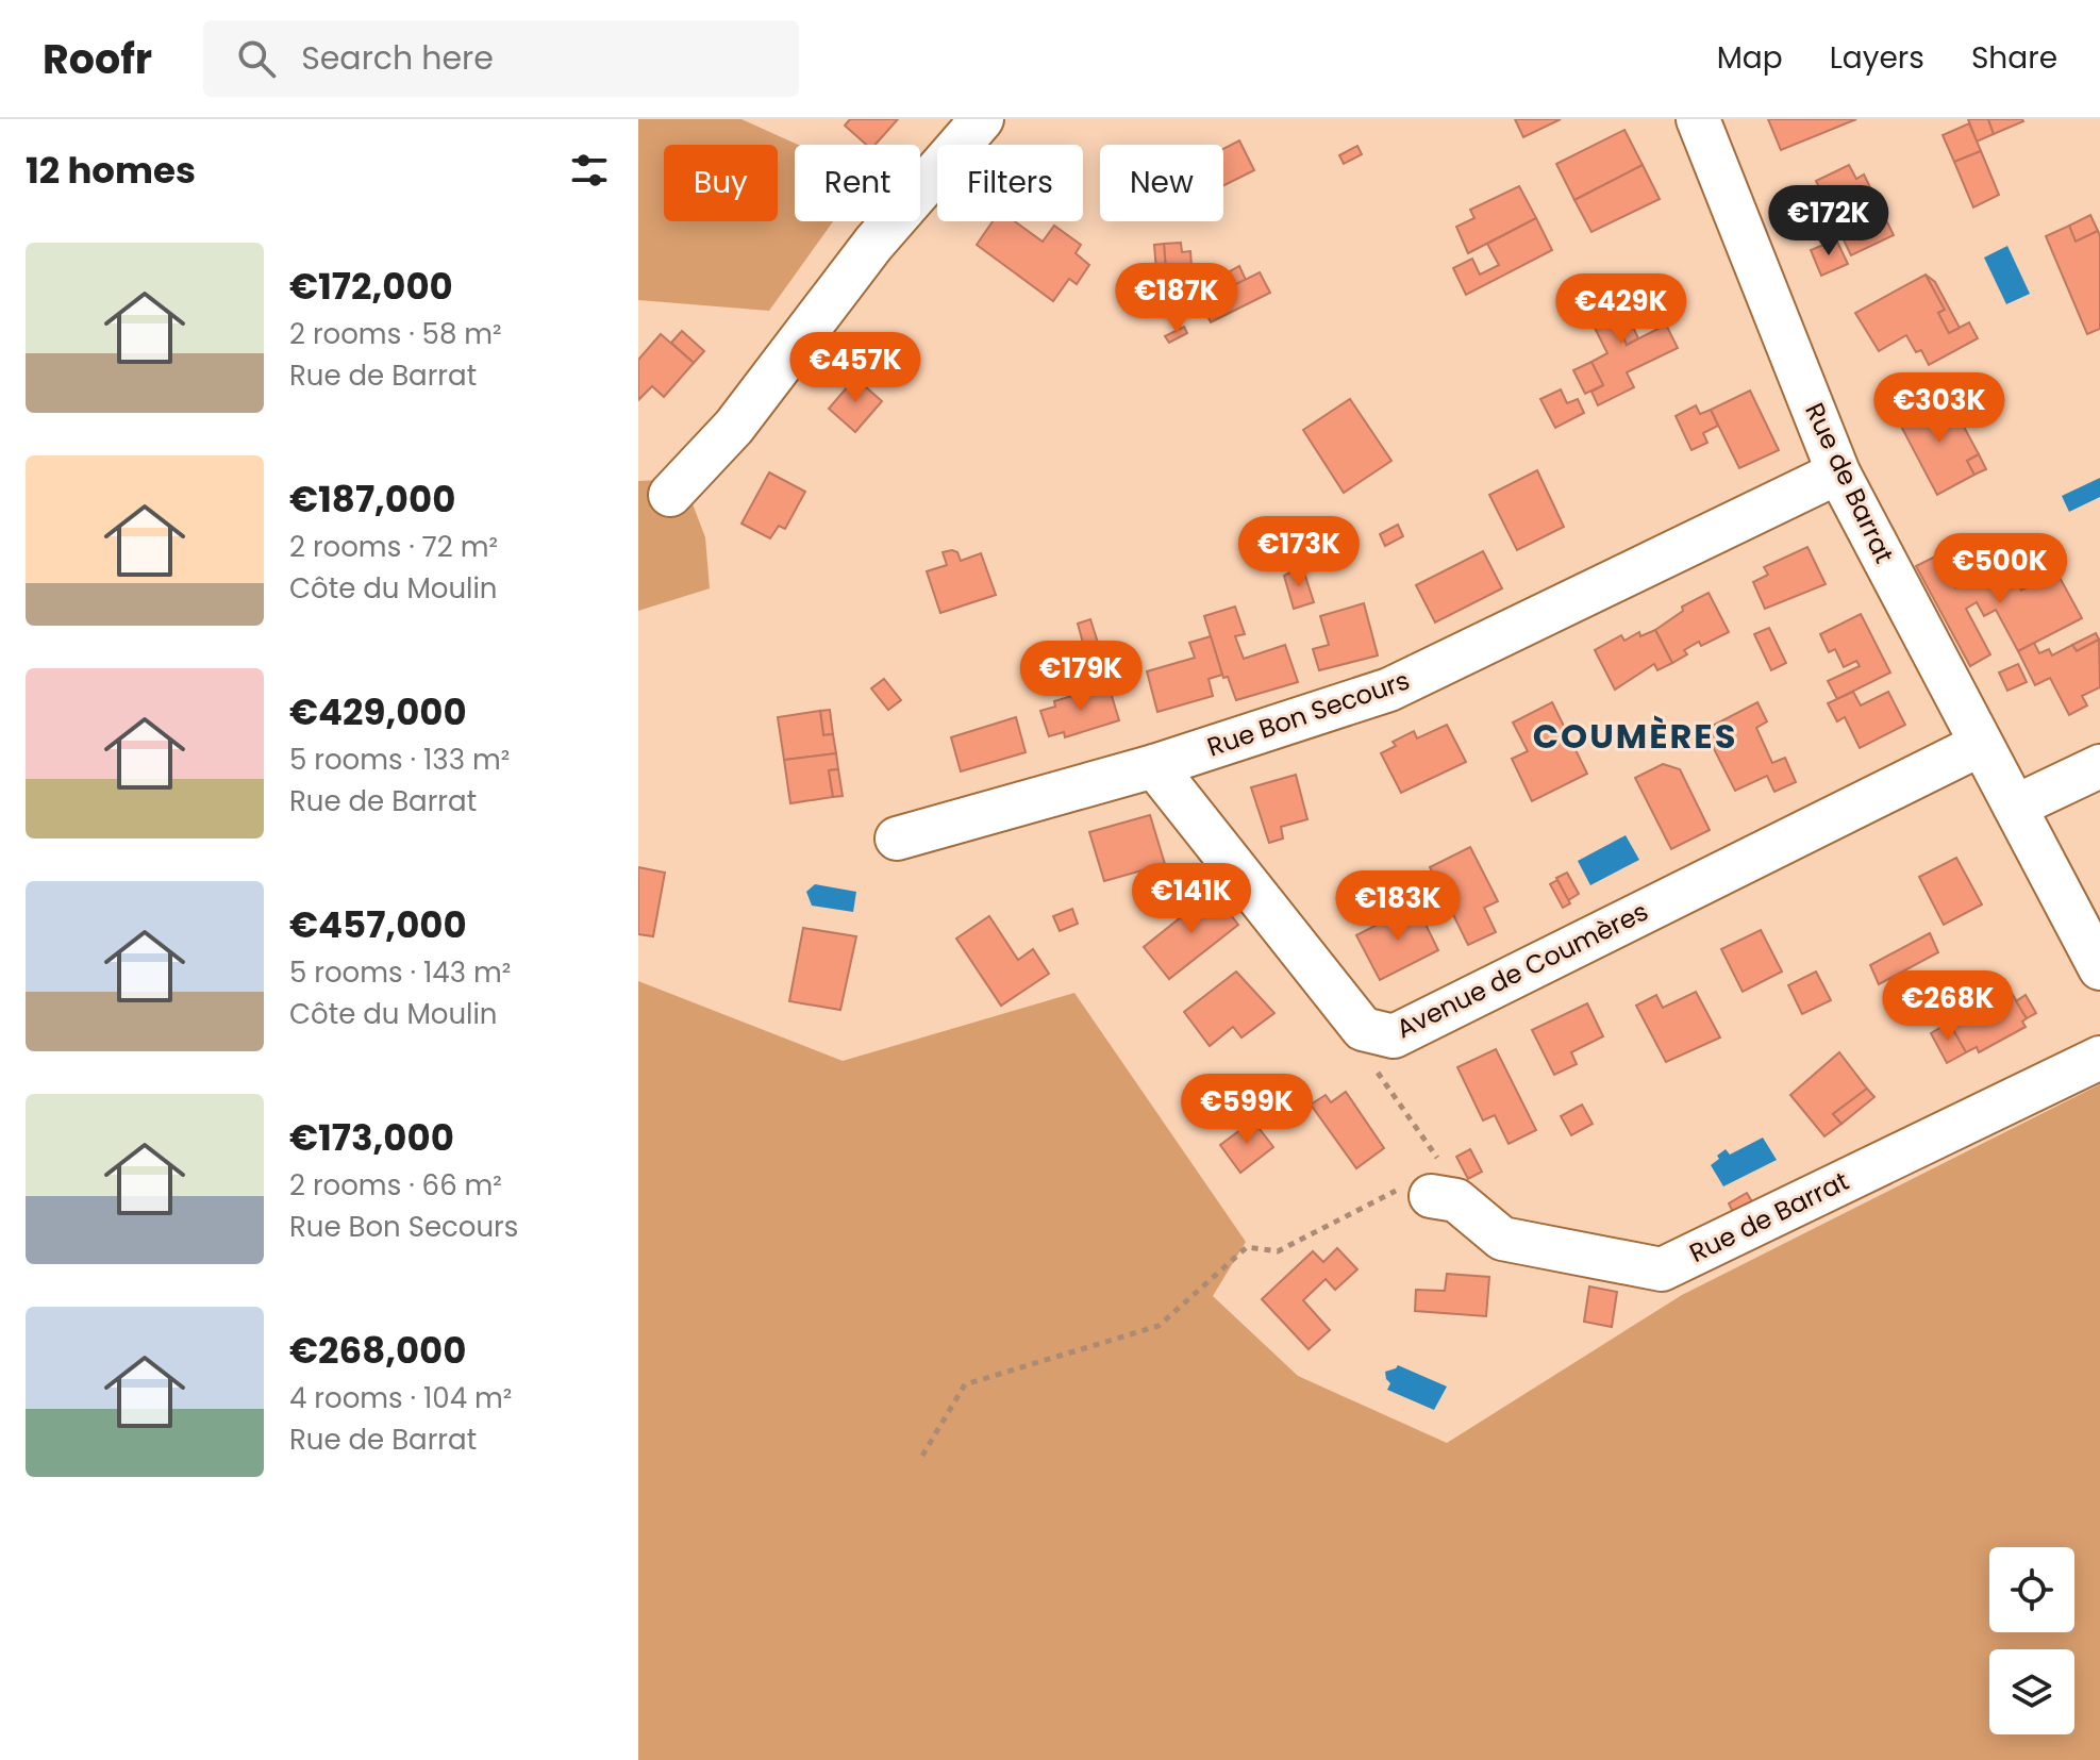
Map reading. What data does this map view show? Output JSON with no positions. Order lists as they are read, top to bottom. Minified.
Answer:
{"streets":{"street":["Rue de Barrat","Rue Bon Secours","Avenue de Coumères"]},"crossings":[["Rue de Barrat","Rue Bon Secours"],["Rue de Barrat","Avenue de Coumères"],["Rue Bon Secours","Avenue de Coumères"]],"districts":["COUMÈRES"],"page":{"header":"Roofr","search":"Search here","nav":["Map","Layers","Share"],"heading":"12 homes","chip":["Buy","Rent","Filters","New"],"price":["€172K","€187K","€429K","€457K","€303K","€173K","€500K","€179K","€141K","€183K","€268K","€599K"],"list":[{"name":"€172,000","note":"2 rooms · 58 m² · Rue de Barrat"},{"name":"€187,000","note":"2 rooms · 72 m² · Côte du Moulin"},{"name":"€429,000","note":"5 rooms · 133 m² · Rue de Barrat"},{"name":"€457,000","note":"5 rooms · 143 m² · Côte du Moulin"},{"name":"€173,000","note":"2 rooms · 66 m² · Rue Bon Secours"},{"name":"€268,000","note":"4 rooms · 104 m² · Rue de Barrat"}]}}
